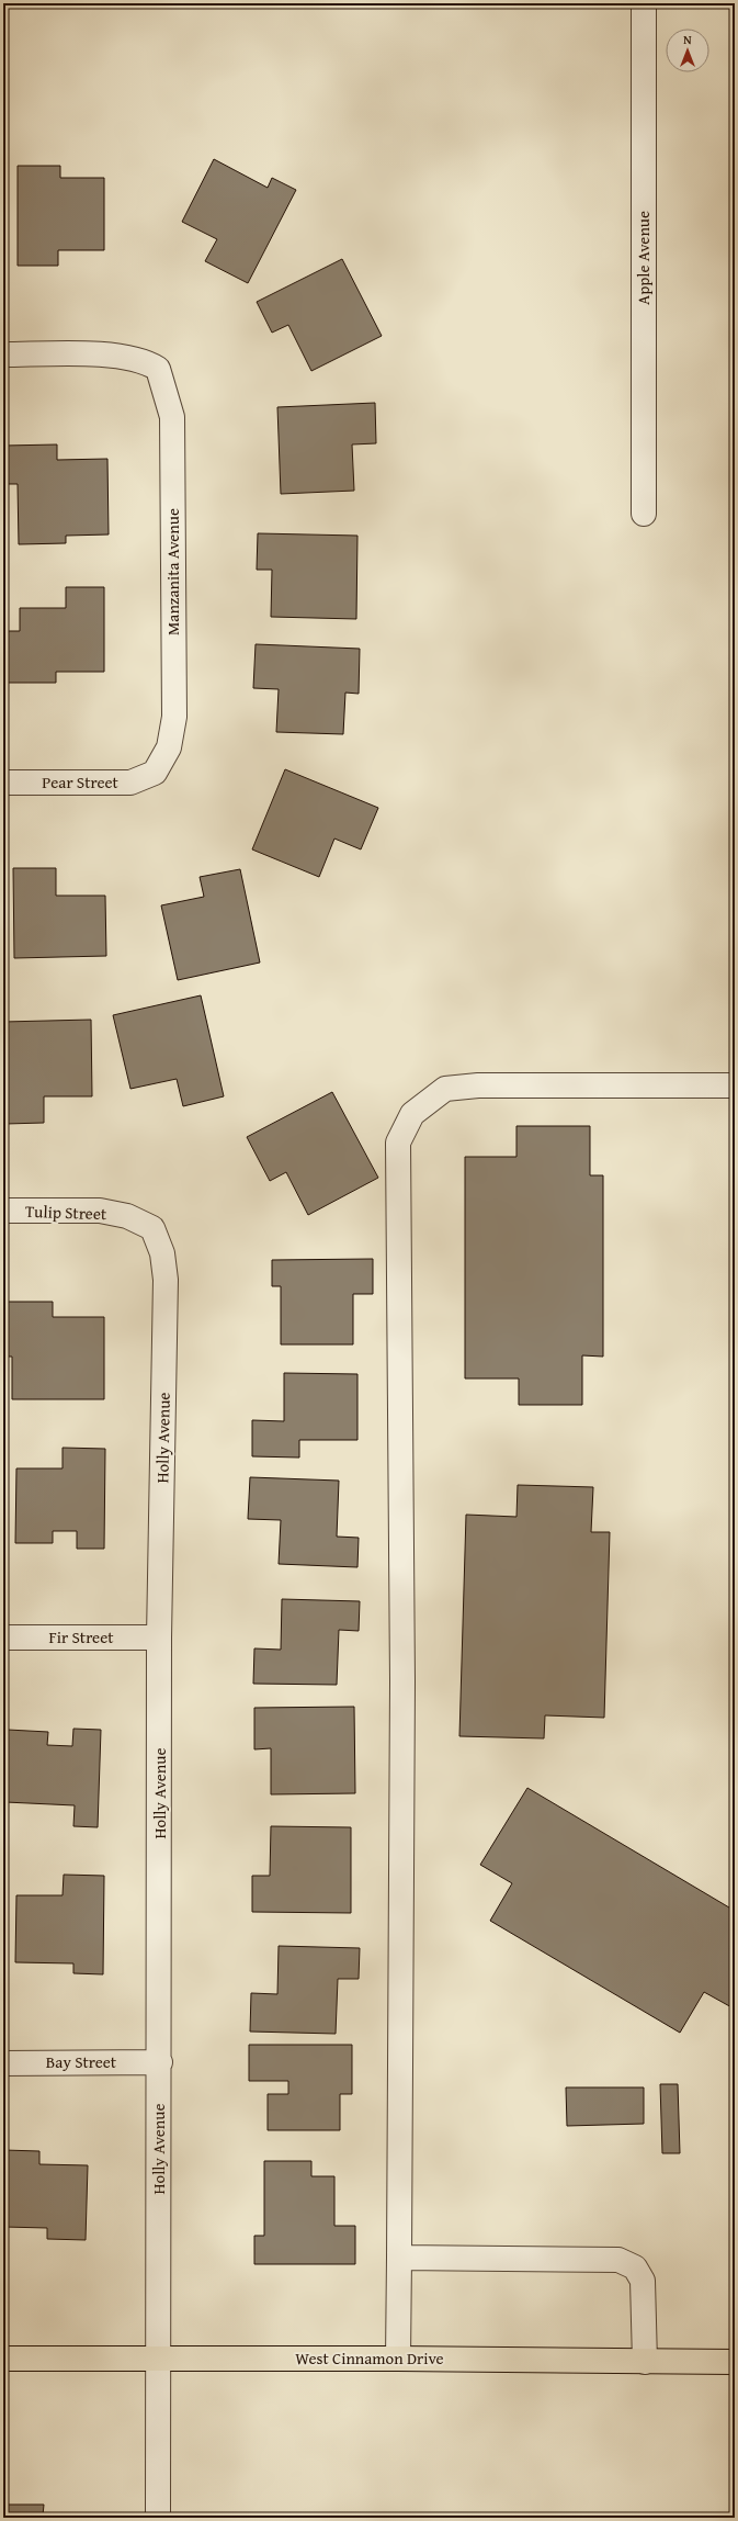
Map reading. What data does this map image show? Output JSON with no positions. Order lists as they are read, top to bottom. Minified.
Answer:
{"streets":{"main road":["West Cinnamon Drive"],"street":["Apple Avenue","Manzanita Avenue","Pear Street","Tulip Street","Holly Avenue","Fir Street","Bay Street"]},"crossings":[["Manzanita Avenue","Pear Street"],["Tulip Street","Holly Avenue"],["Holly Avenue","Fir Street"],["Holly Avenue","Bay Street"],["Holly Avenue","West Cinnamon Drive"]],"north":"top"}
